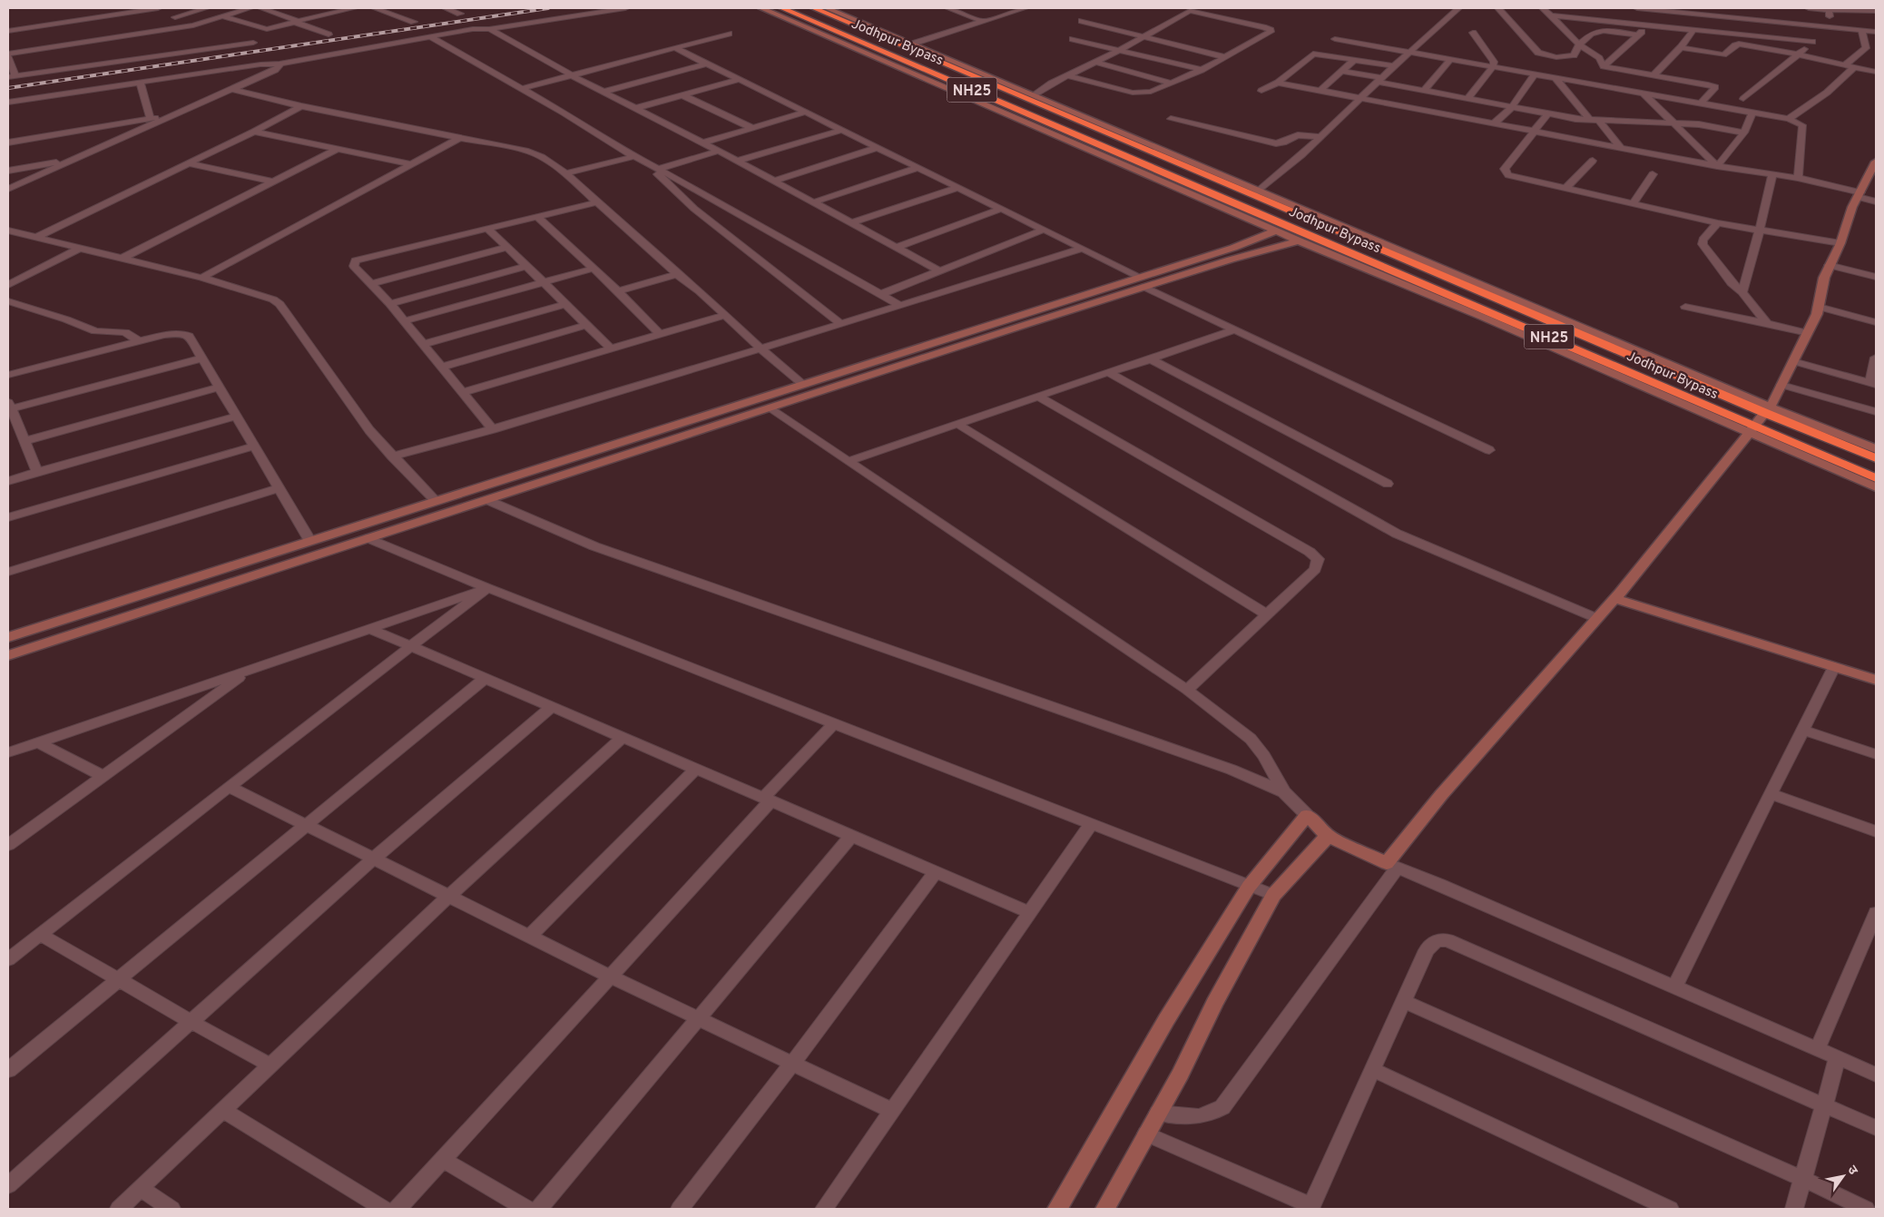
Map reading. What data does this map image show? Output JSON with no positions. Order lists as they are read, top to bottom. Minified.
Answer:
{"streets":{"highway":["Jodhpur Bypass","NH25"]},"north":"top right"}
